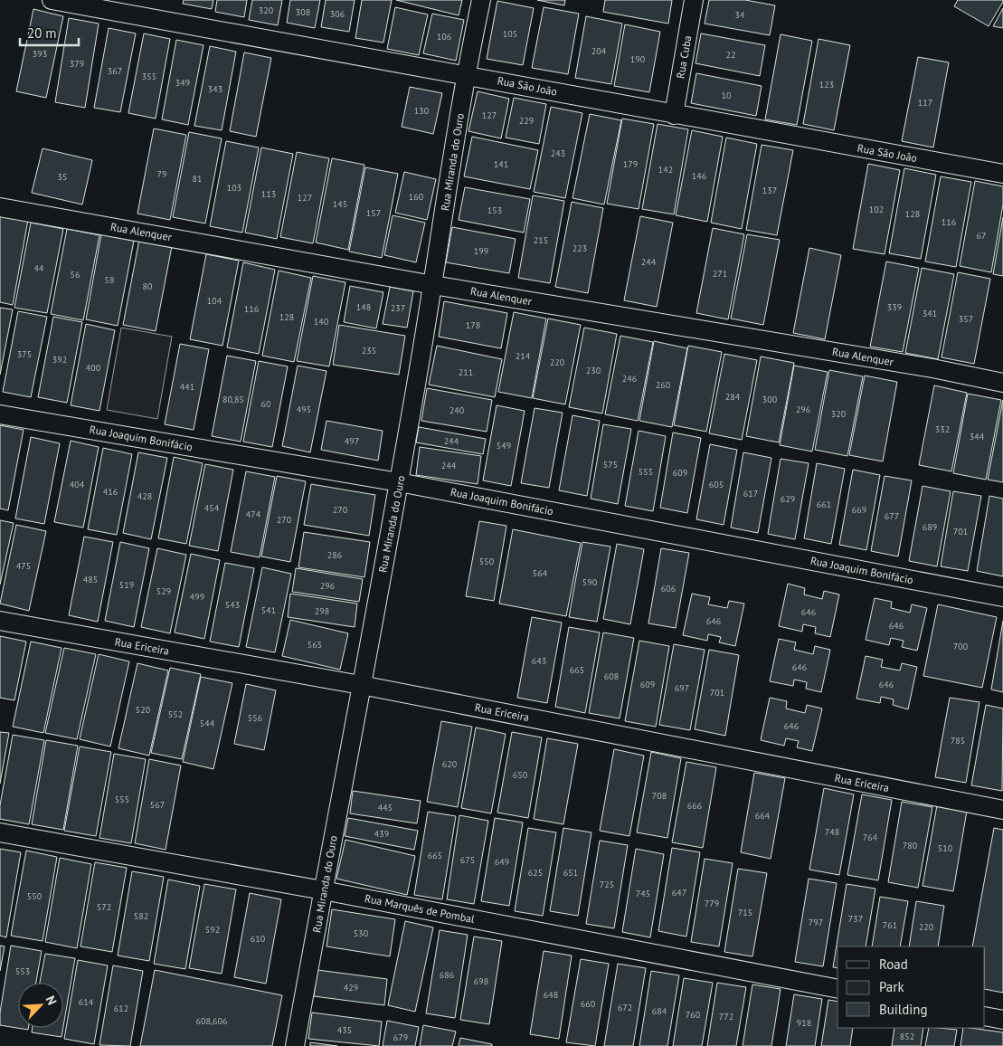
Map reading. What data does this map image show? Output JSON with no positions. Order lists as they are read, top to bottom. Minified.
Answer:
{"streets":{"street":["Rua Cuba","Rua São João","Rua Miranda do Ouro","Rua Alenquer","Rua Joaquim Bonifácio","Rua Ericeira","Rua Marquês de Pombal"]},"crossings":[["Rua Cuba","Rua São João"],["Rua São João","Rua Miranda do Ouro"],["Rua Miranda do Ouro","Rua Alenquer"],["Rua Miranda do Ouro","Rua Joaquim Bonifácio"],["Rua Miranda do Ouro","Rua Ericeira"],["Rua Miranda do Ouro","Rua Marquês de Pombal"]],"house_numbers":["320","308","306","34","105","106","204","393","22","190","379","367","355","349","123","343","10","117","130","127","229","243","141","179","142","79","146","35","81","103","137","113","160","127","145","102","153","157","128","116","67","215","223","199","244","44","271","56","58","80","104","148","339","237","116","341","128","357","140","178","235","375","214","392","220","400","230","211","246","260","441","284","80,85","300","60","495","296","240","320","332","344","497","244","549","575","244","555","609","404","605","416","617","428","629","661","454","270","669","474","677","270","689","701","286","550","475","564","485","590","519","296","606","529","499","543","541","298","646","646","646","565","700","643","646","665","608","609","646","697","701","520","552","556","544","646","785","620","650","708","555","567","666","445","664","748","439","764","780","510","665","675","649","625","651","725","647","745","550","779","572","715","582","737","797","761","220","592","530","610","553","686","698","429","648","614","660","672","612","684","760","772","608,606","918","435","852","679"],"legend":["Road","Park","Building"],"scale_bar":"20 m","north":"top right"}
